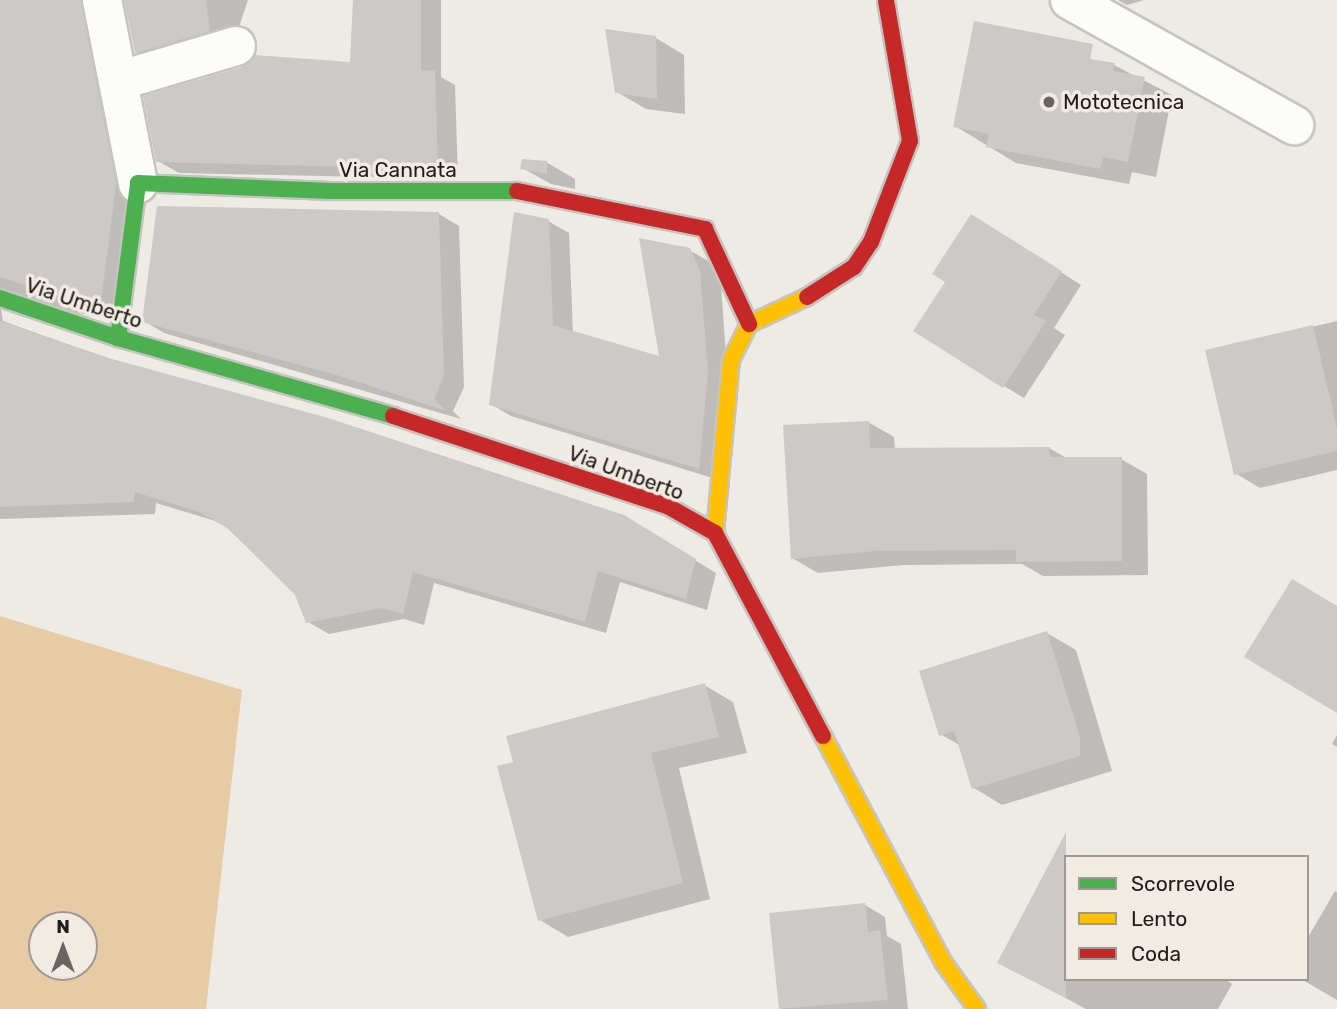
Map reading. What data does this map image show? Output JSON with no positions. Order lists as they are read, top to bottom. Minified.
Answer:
{"streets":{"street":["Via Cannata","Via Umberto"]},"places":["Mototecnica"],"legend":["Scorrevole","Lento","Coda"],"north":"top"}
